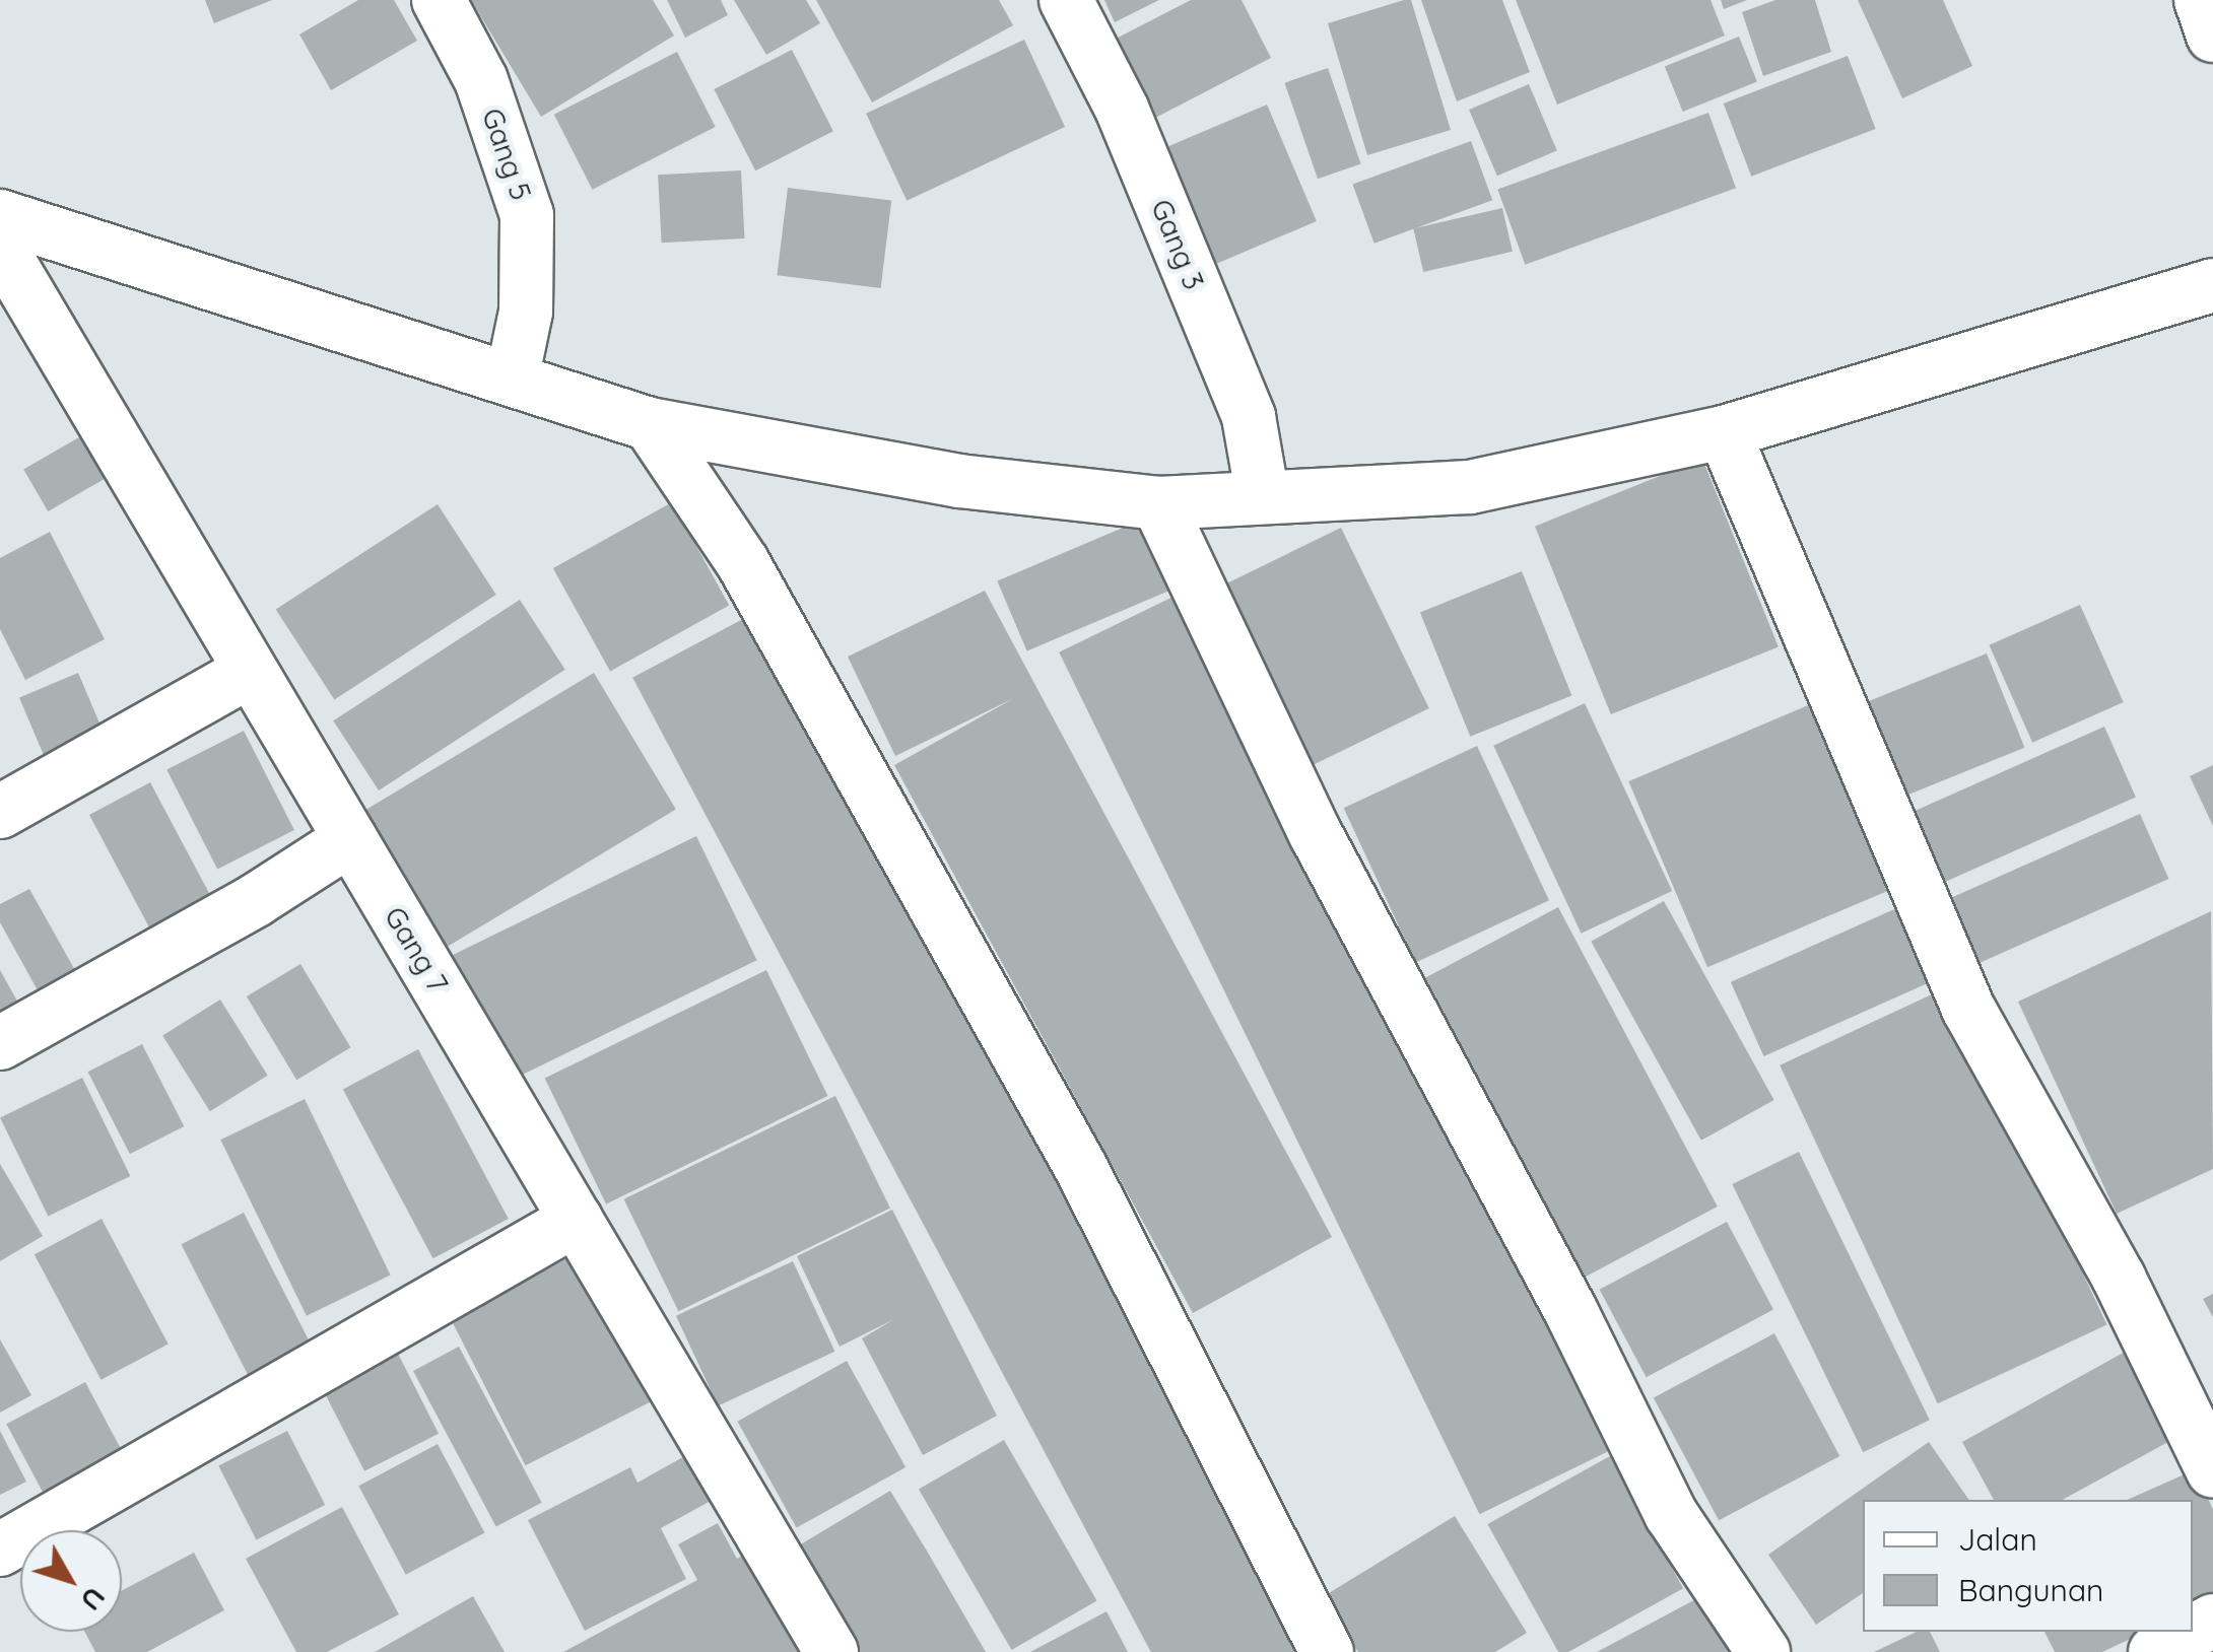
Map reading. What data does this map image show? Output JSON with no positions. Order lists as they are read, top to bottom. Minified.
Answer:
{"streets":{"street":["Gang 5","Gang 3","Gang 7"]},"legend":["Jalan","Bangunan"],"north":"bottom right"}
